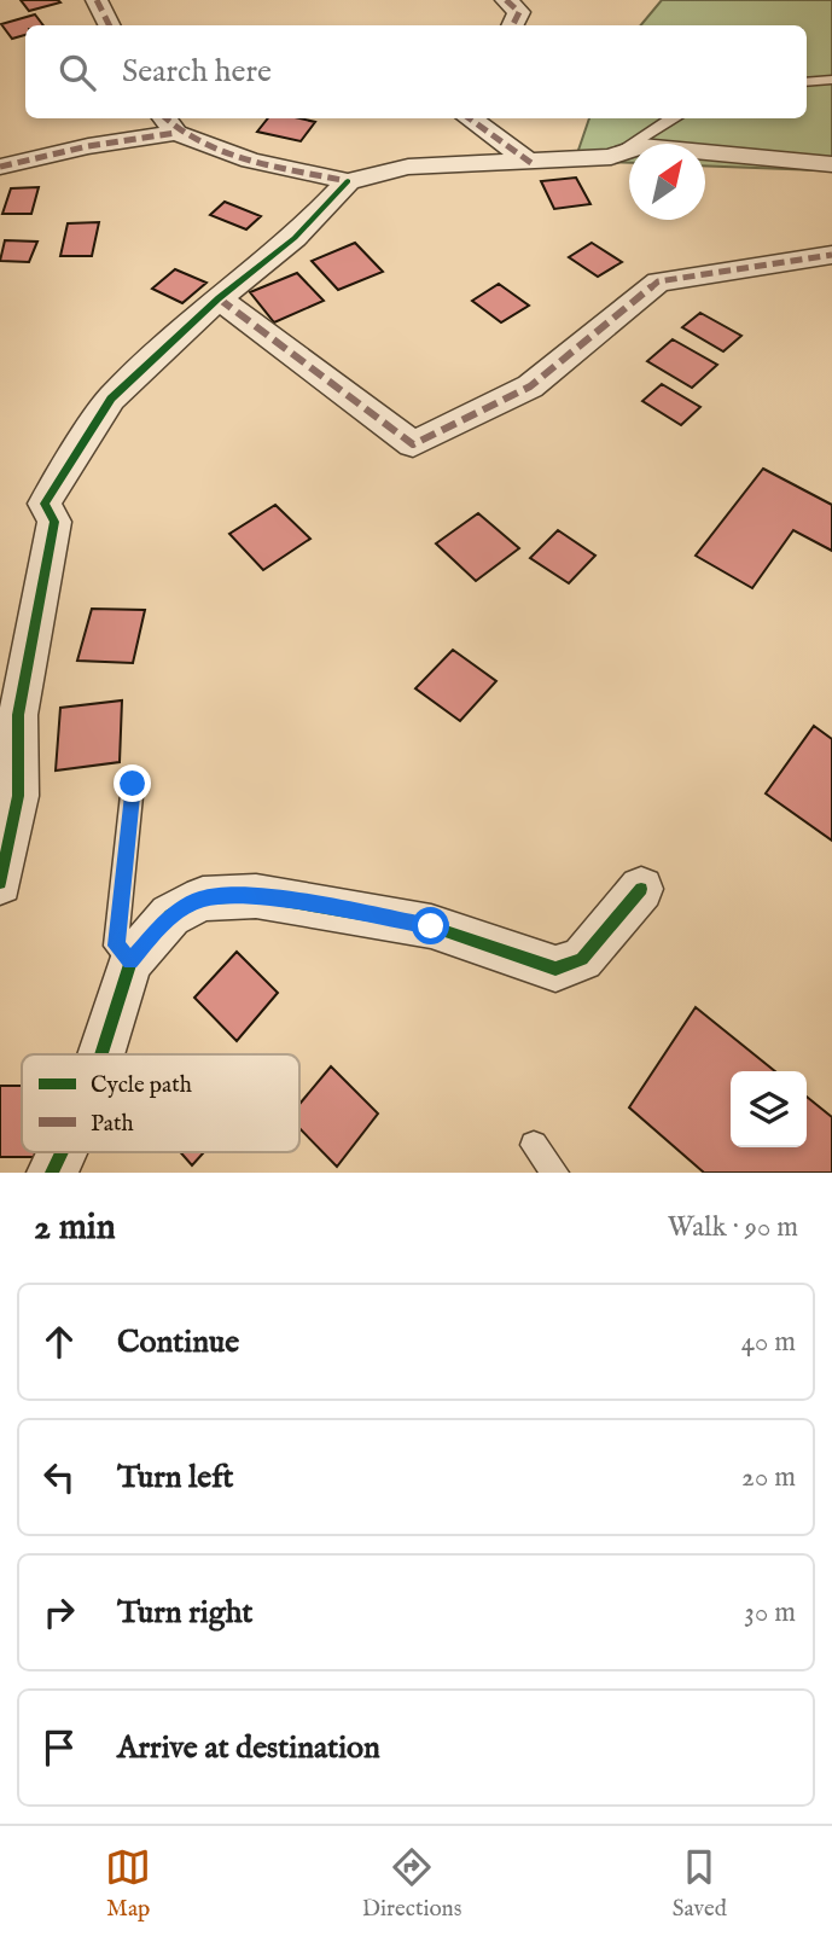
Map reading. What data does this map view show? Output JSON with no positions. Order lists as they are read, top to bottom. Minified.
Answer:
{"legend":["Cycle path","Path"],"north":"top right","page":{"search":"Search here","heading":["2 min","Walk · 90 m"],"list":[["Continue","40 m"],["Turn left","20 m"],["Turn right","30 m"],"Arrive at destination"],"nav":["Map","Directions","Saved"]}}
